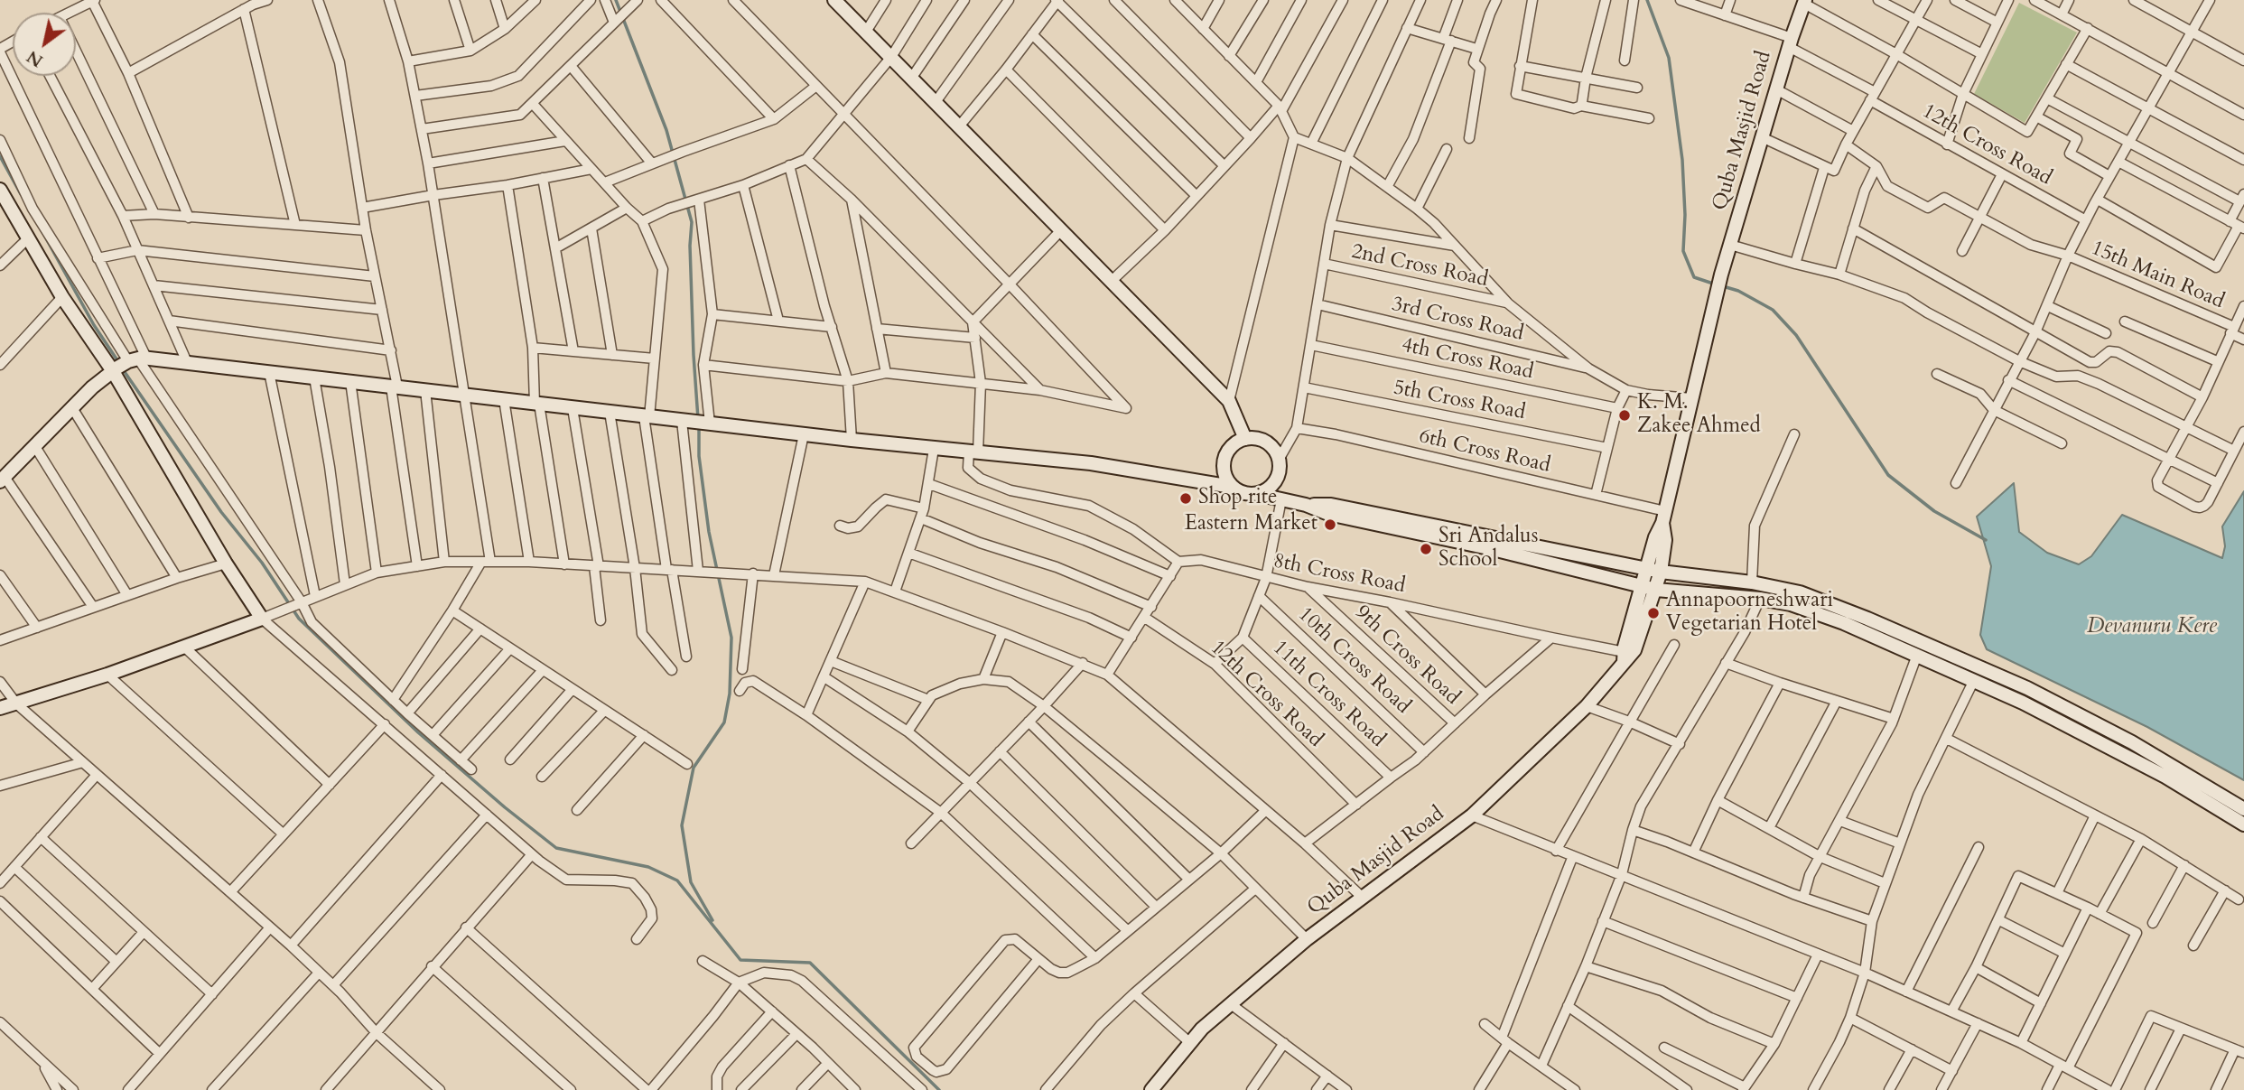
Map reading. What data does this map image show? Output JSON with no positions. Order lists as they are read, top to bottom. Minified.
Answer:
{"streets":{"street":["Quba Masjid Road","12th Cross Road","2nd Cross Road","15th Main Road","3rd Cross Road","4th Cross Road","5th Cross Road","6th Cross Road","8th Cross Road","9th Cross Road","10th Cross Road","11th Cross Road"]},"crossings":[["Quba Masjid Road","12th Cross Road"],["Quba Masjid Road","6th Cross Road"],["Quba Masjid Road","8th Cross Road"],["8th Cross Road","9th Cross Road"]],"water":["Devanuru Kere"],"places":["K. M. Zakee Ahmed","Shop rite","Eastern Market","Sri Andalus School","Annapoorneshwari Vegetarian Hotel"],"north":"bottom left"}
